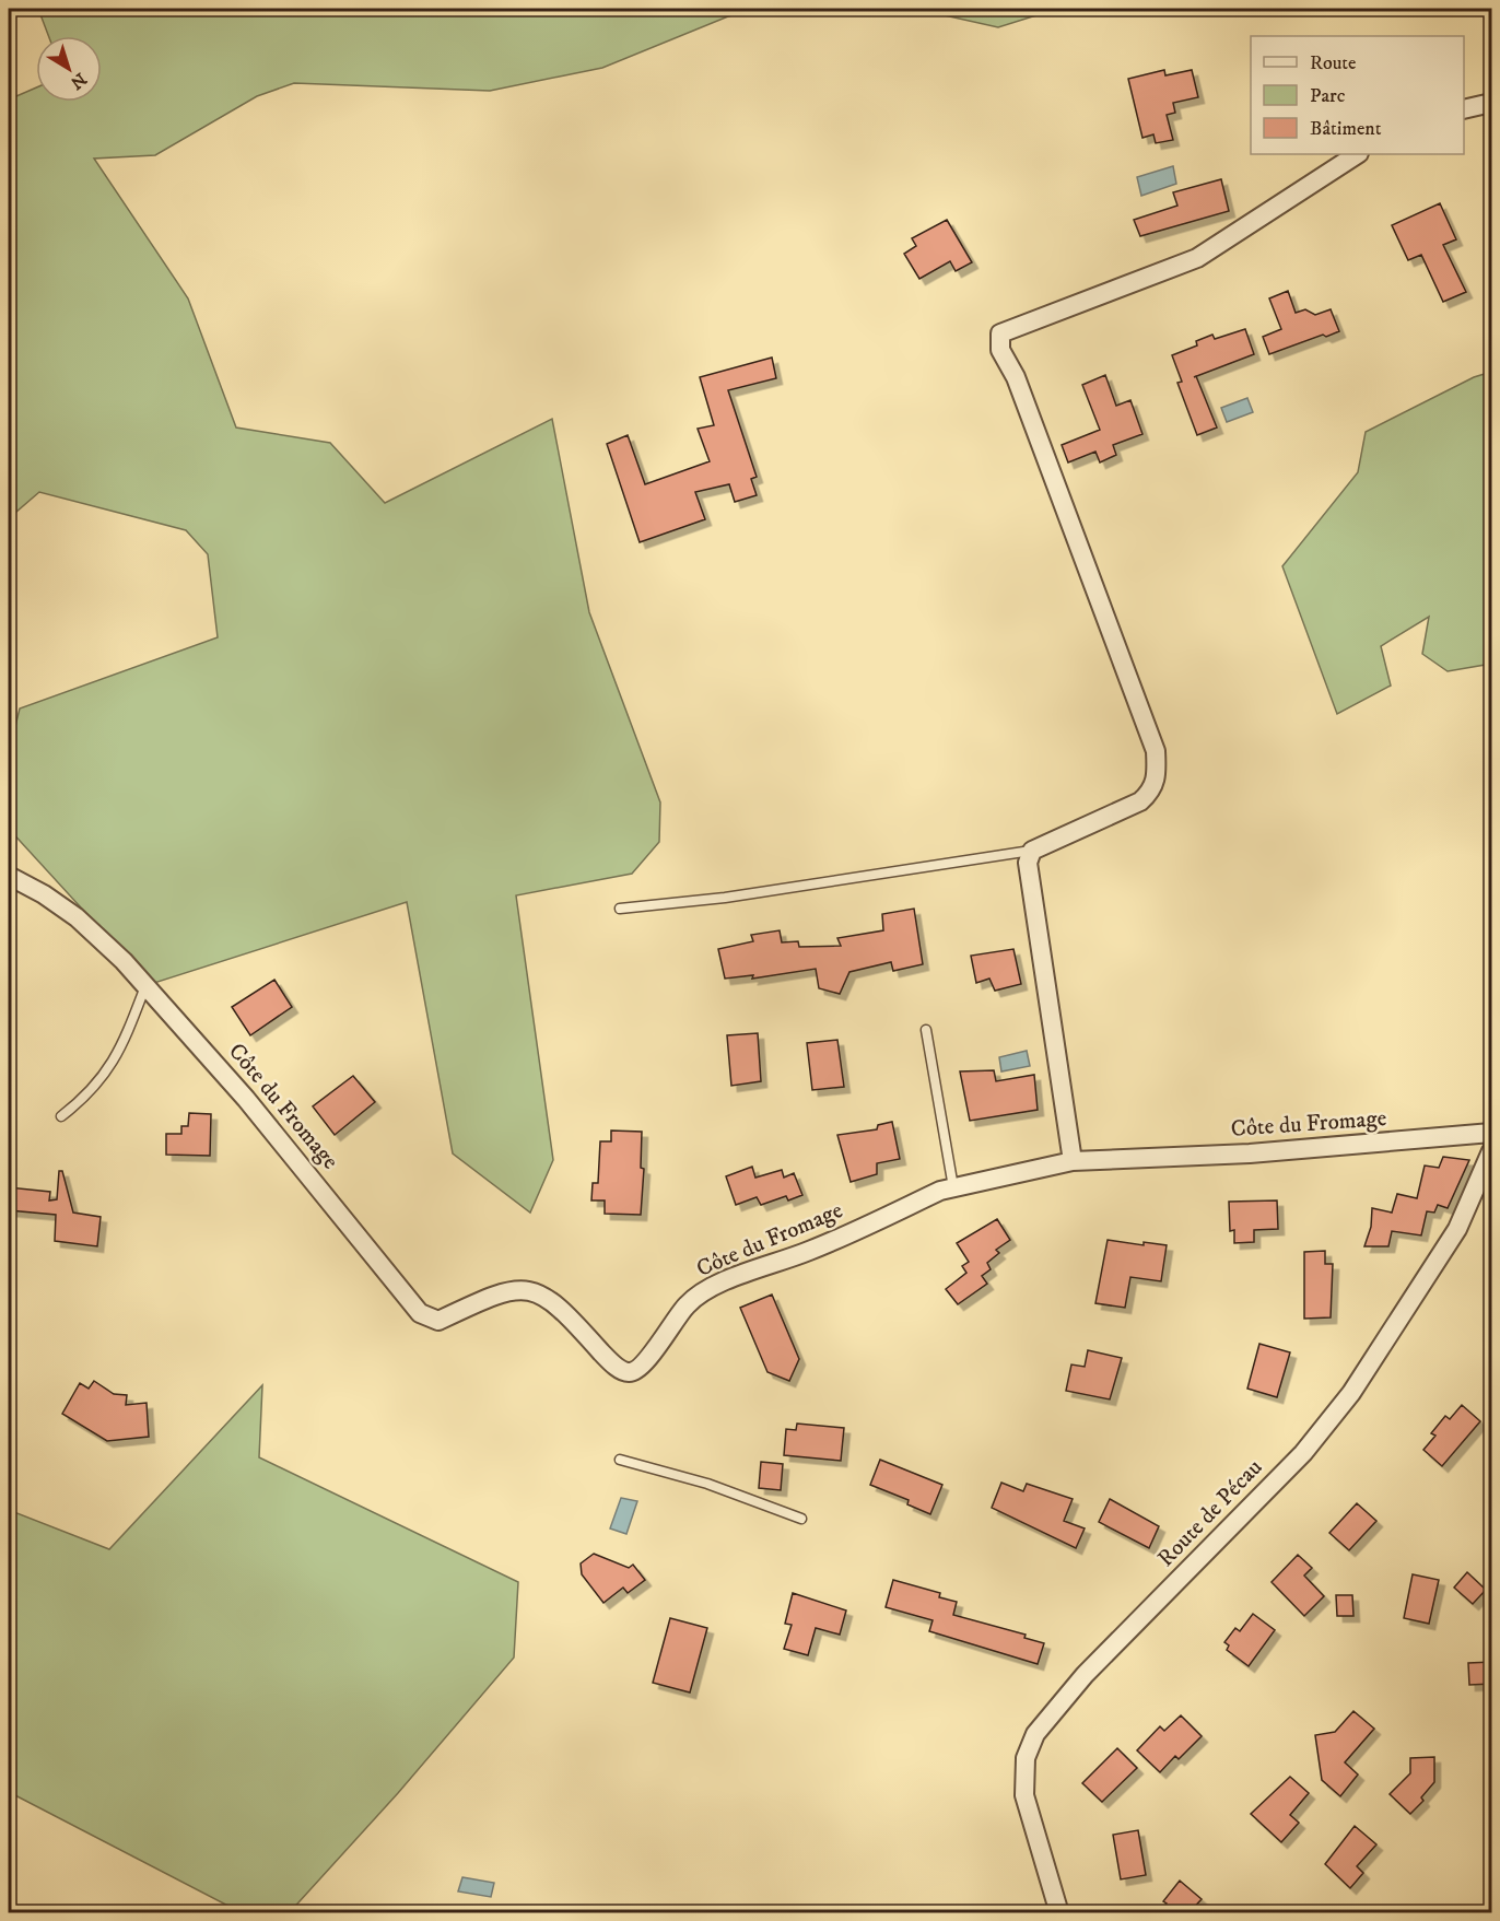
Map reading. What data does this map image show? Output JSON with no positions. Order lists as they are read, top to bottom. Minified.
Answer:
{"streets":{"street":["Côte du Fromage","Route de Pécau"]},"legend":["Route","Parc","Bâtiment"],"north":"bottom right"}
